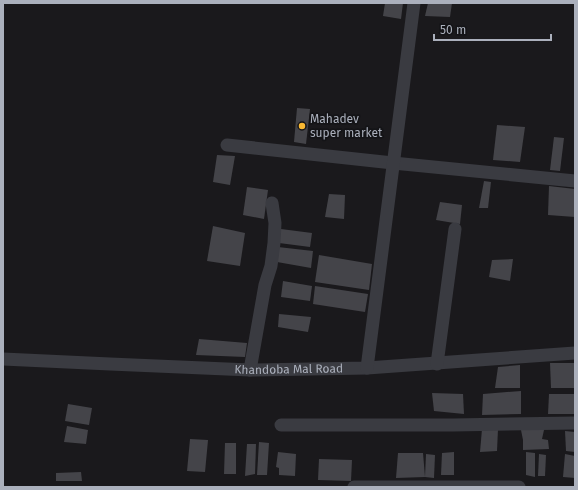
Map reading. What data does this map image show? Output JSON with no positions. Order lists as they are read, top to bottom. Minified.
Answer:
{"streets":{"street":["Khandoba Mal Road"]},"places":["Mahadev super market"],"scale_bar":"50 m"}
